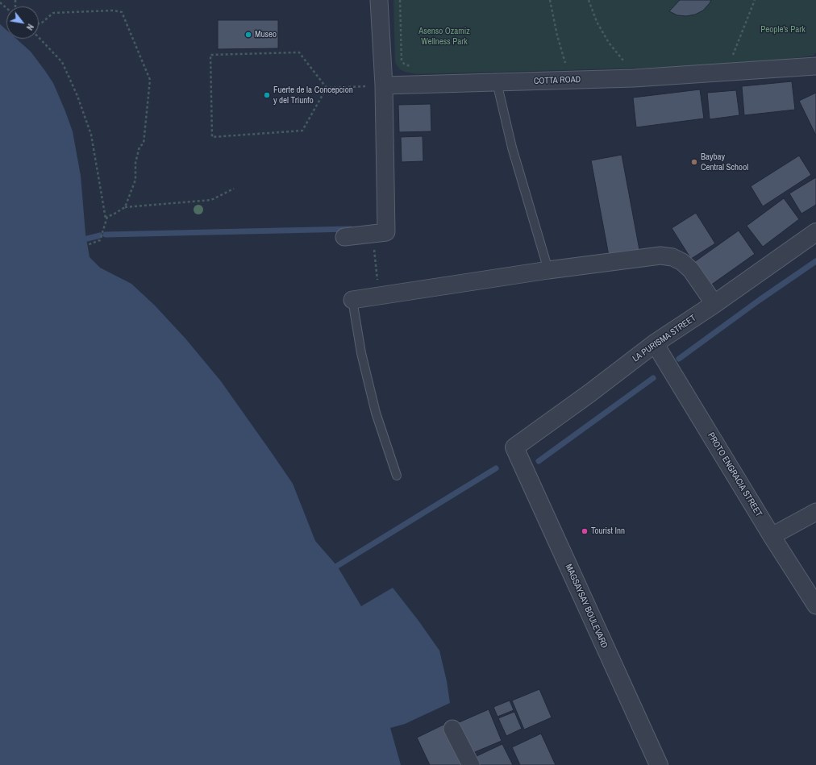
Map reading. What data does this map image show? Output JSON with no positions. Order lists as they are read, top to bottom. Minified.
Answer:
{"streets":{"street":["COTTA ROAD","LA PURISMA STREET","PROTO ENGRACIA STREET","MAGSAYSAY BOULEVARD"]},"crossings":[["LA PURISMA STREET","PROTO ENGRACIA STREET"],["LA PURISMA STREET","MAGSAYSAY BOULEVARD"]],"parks":["People's Park","Asenso Ozamiz Wellness Park"],"places":["Museo","Fuerte de la Concepcion y del Triunfo","Baybay Central School","Tourist Inn"],"north":"bottom right"}
